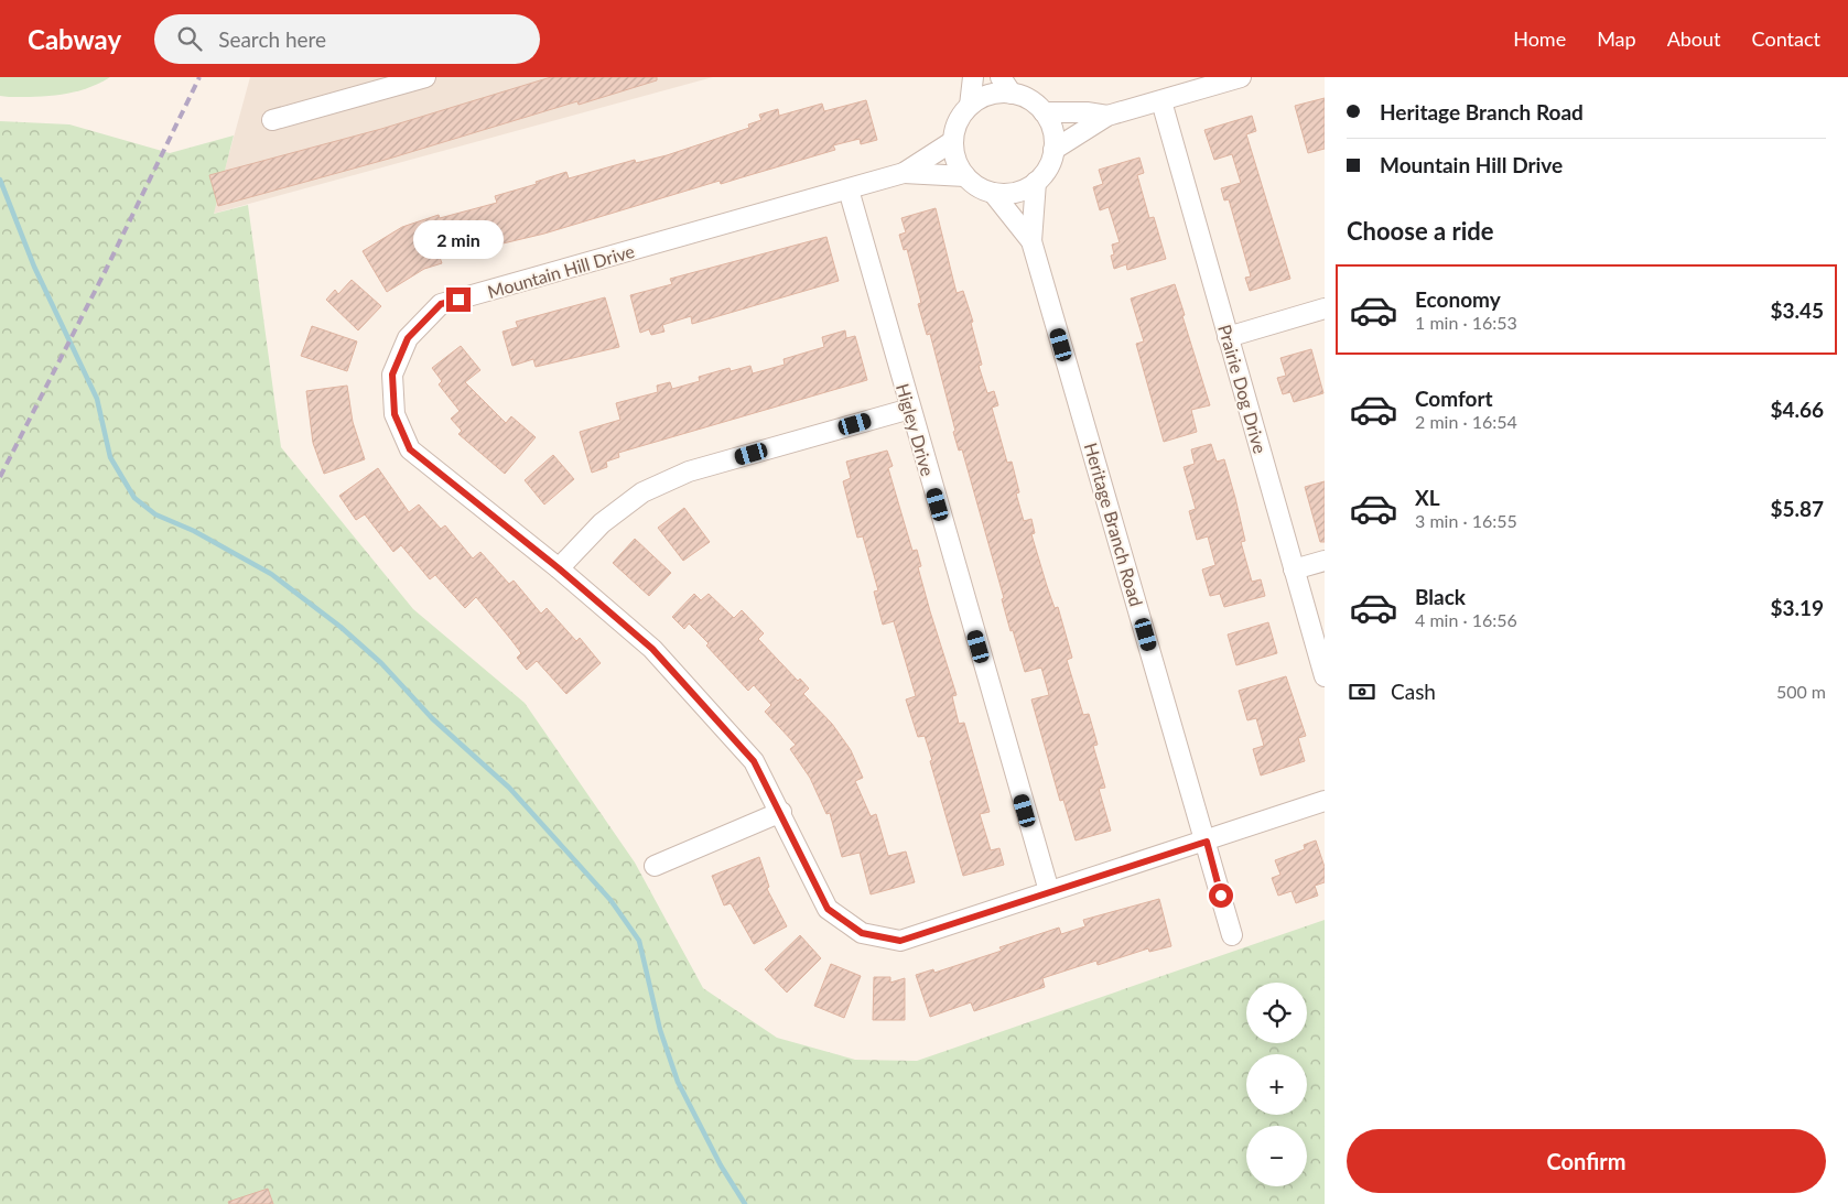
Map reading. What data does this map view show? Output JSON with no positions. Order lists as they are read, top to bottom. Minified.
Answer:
{"streets":{"street":["Mountain Hill Drive","Prairie Dog Drive","Higley Drive","Heritage Branch Road"]},"crossings":[["Mountain Hill Drive","Higley Drive"],["Mountain Hill Drive","Heritage Branch Road"]],"page":{"header":"Cabway","search":"Search here","nav":["Home","Map","About","Contact"],"banner":["Heritage Branch Road","Mountain Hill Drive"],"heading":"Choose a ride","bubble":"2 min","list":[{"name":"Economy","note":"1 min · 16:53","value":"$3.45"},{"name":"Comfort","note":"2 min · 16:54","value":"$4.66"},{"name":"XL","note":"3 min · 16:55","value":"$5.87"},{"name":"Black","note":"4 min · 16:56","value":"$3.19"}],"pay":["Cash","500 m"],"map_buttons":["+","−"],"buttons":"Confirm"}}
